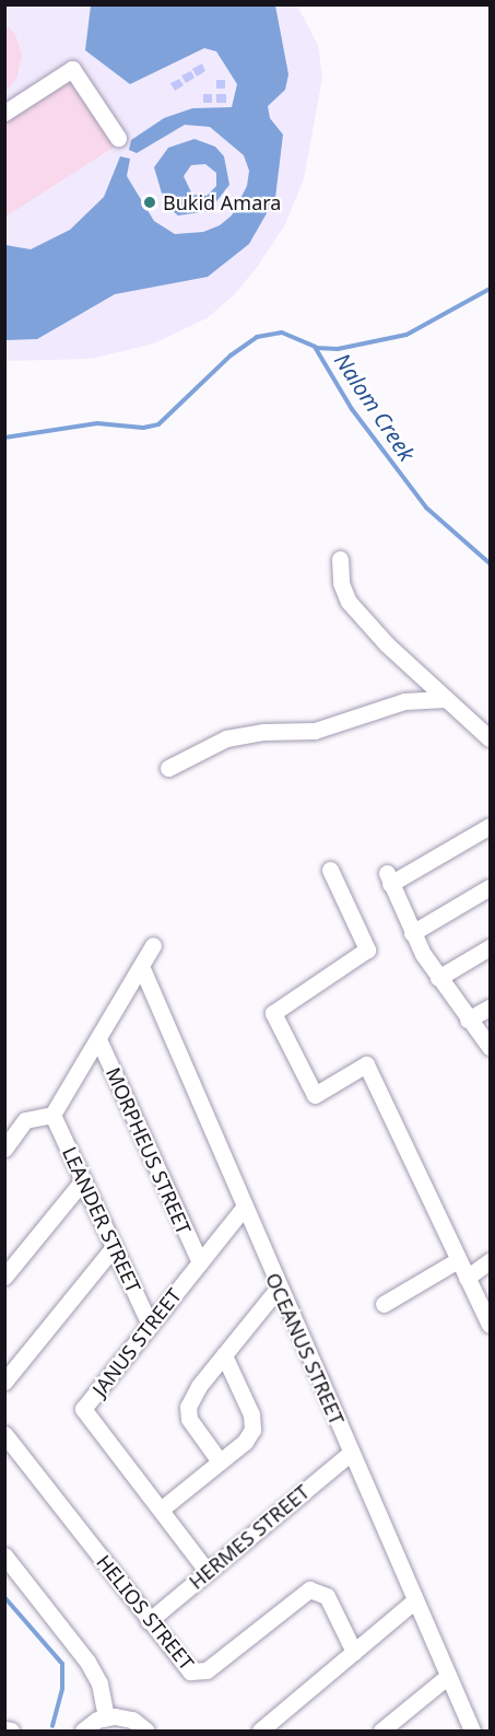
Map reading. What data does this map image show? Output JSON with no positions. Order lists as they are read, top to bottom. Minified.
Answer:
{"streets":{"street":["MORPHEUS STREET","LEANDER STREET","JANUS STREET","OCEANUS STREET","HERMES STREET","HELIOS STREET"]},"crossings":[["MORPHEUS STREET","JANUS STREET"],["LEANDER STREET","JANUS STREET"],["JANUS STREET","OCEANUS STREET"],["JANUS STREET","HERMES STREET"],["OCEANUS STREET","HERMES STREET"],["HERMES STREET","HELIOS STREET"]],"water":["Nalom Creek"],"places":["Bukid Amara"]}
